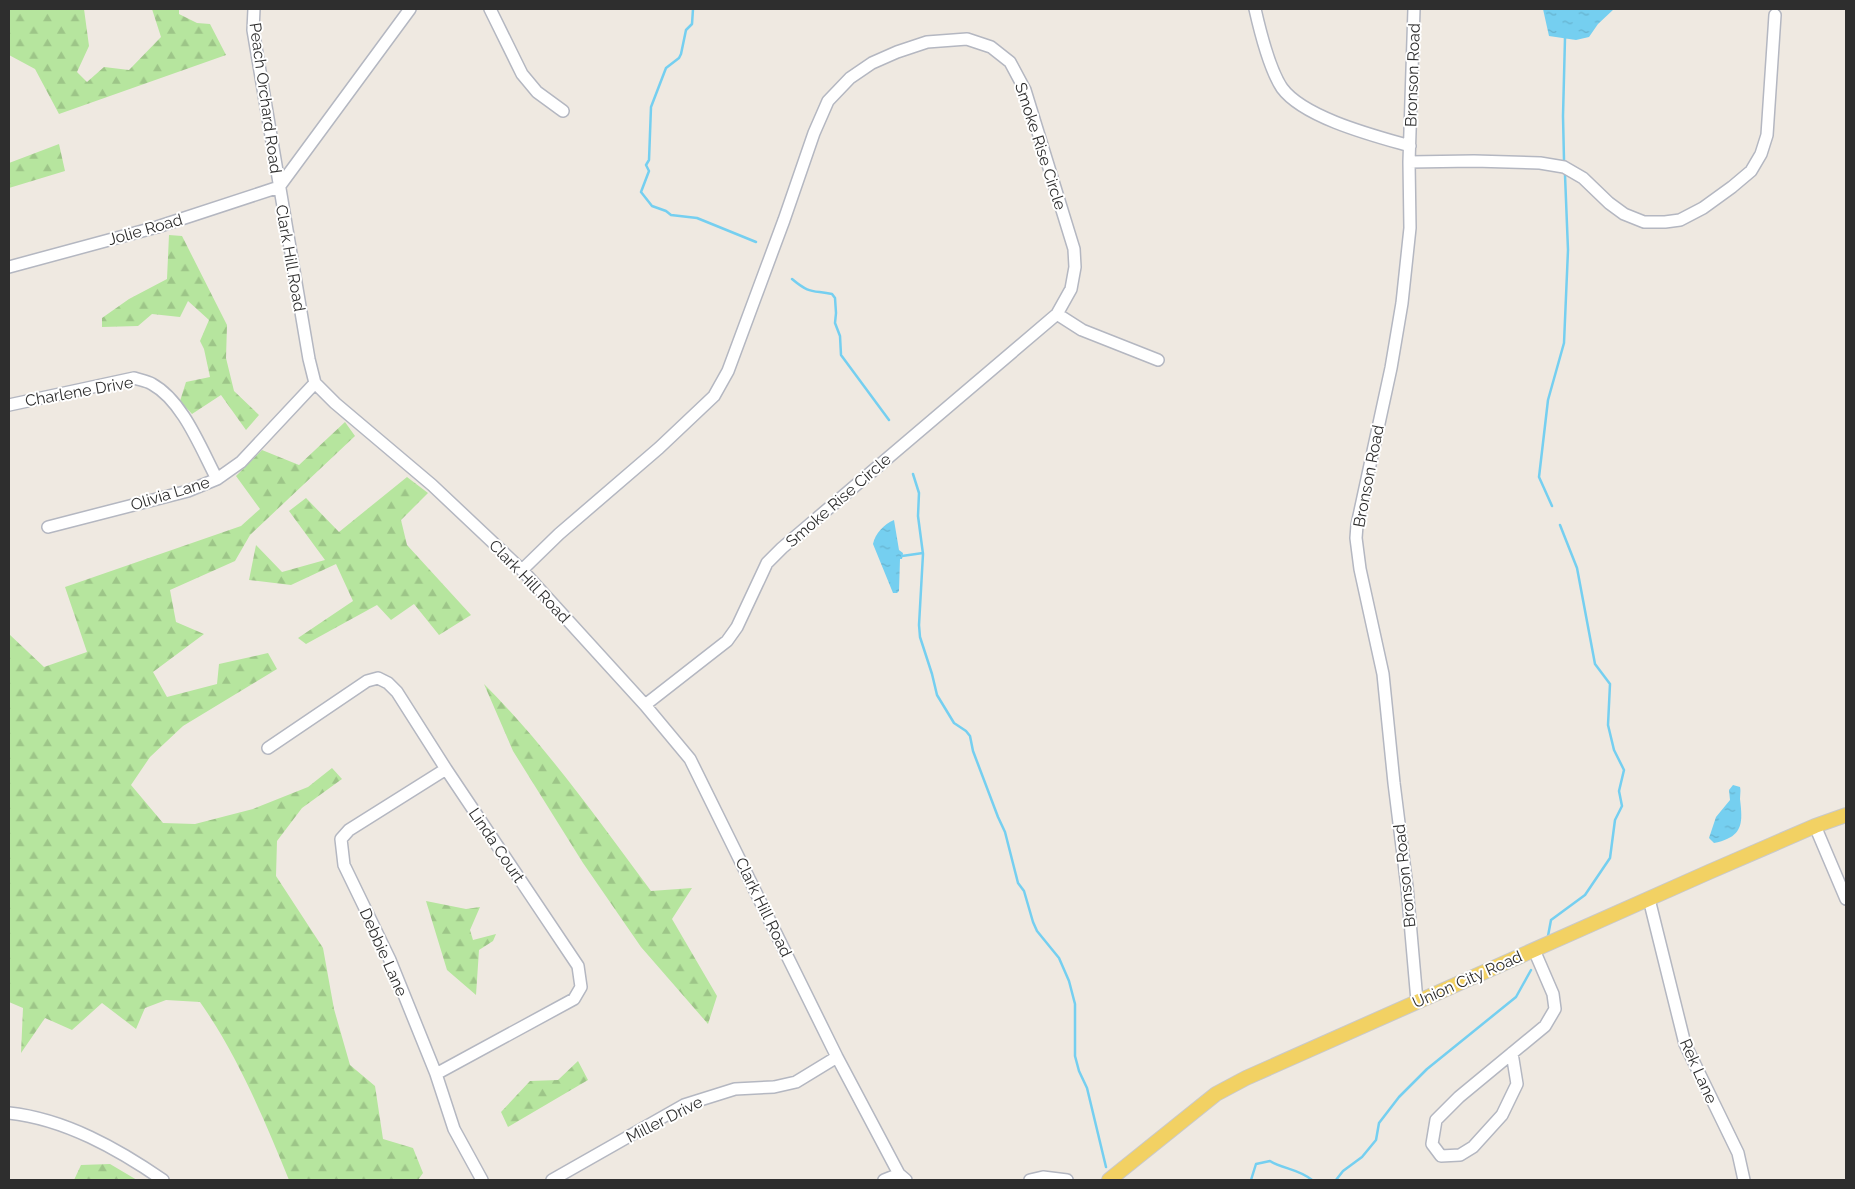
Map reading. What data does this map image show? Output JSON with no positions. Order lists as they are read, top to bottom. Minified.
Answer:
{"streets":{"main road":["Union City Road"],"street":["Bronson Road","Peach Orchard Road","Smoke Rise Circle","Jolie Road","Clark Hill Road","Charlene Drive","Olivia Lane","Linda Court","Debbie Lane","Rek Lane","Miller Drive"]},"crossings":[["Bronson Road","Union City Road"],["Peach Orchard Road","Jolie Road"],["Peach Orchard Road","Clark Hill Road"],["Smoke Rise Circle","Clark Hill Road"],["Jolie Road","Clark Hill Road"],["Clark Hill Road","Olivia Lane"],["Clark Hill Road","Miller Drive"],["Charlene Drive","Olivia Lane"],["Linda Court","Debbie Lane"],["Union City Road","Rek Lane"]]}
